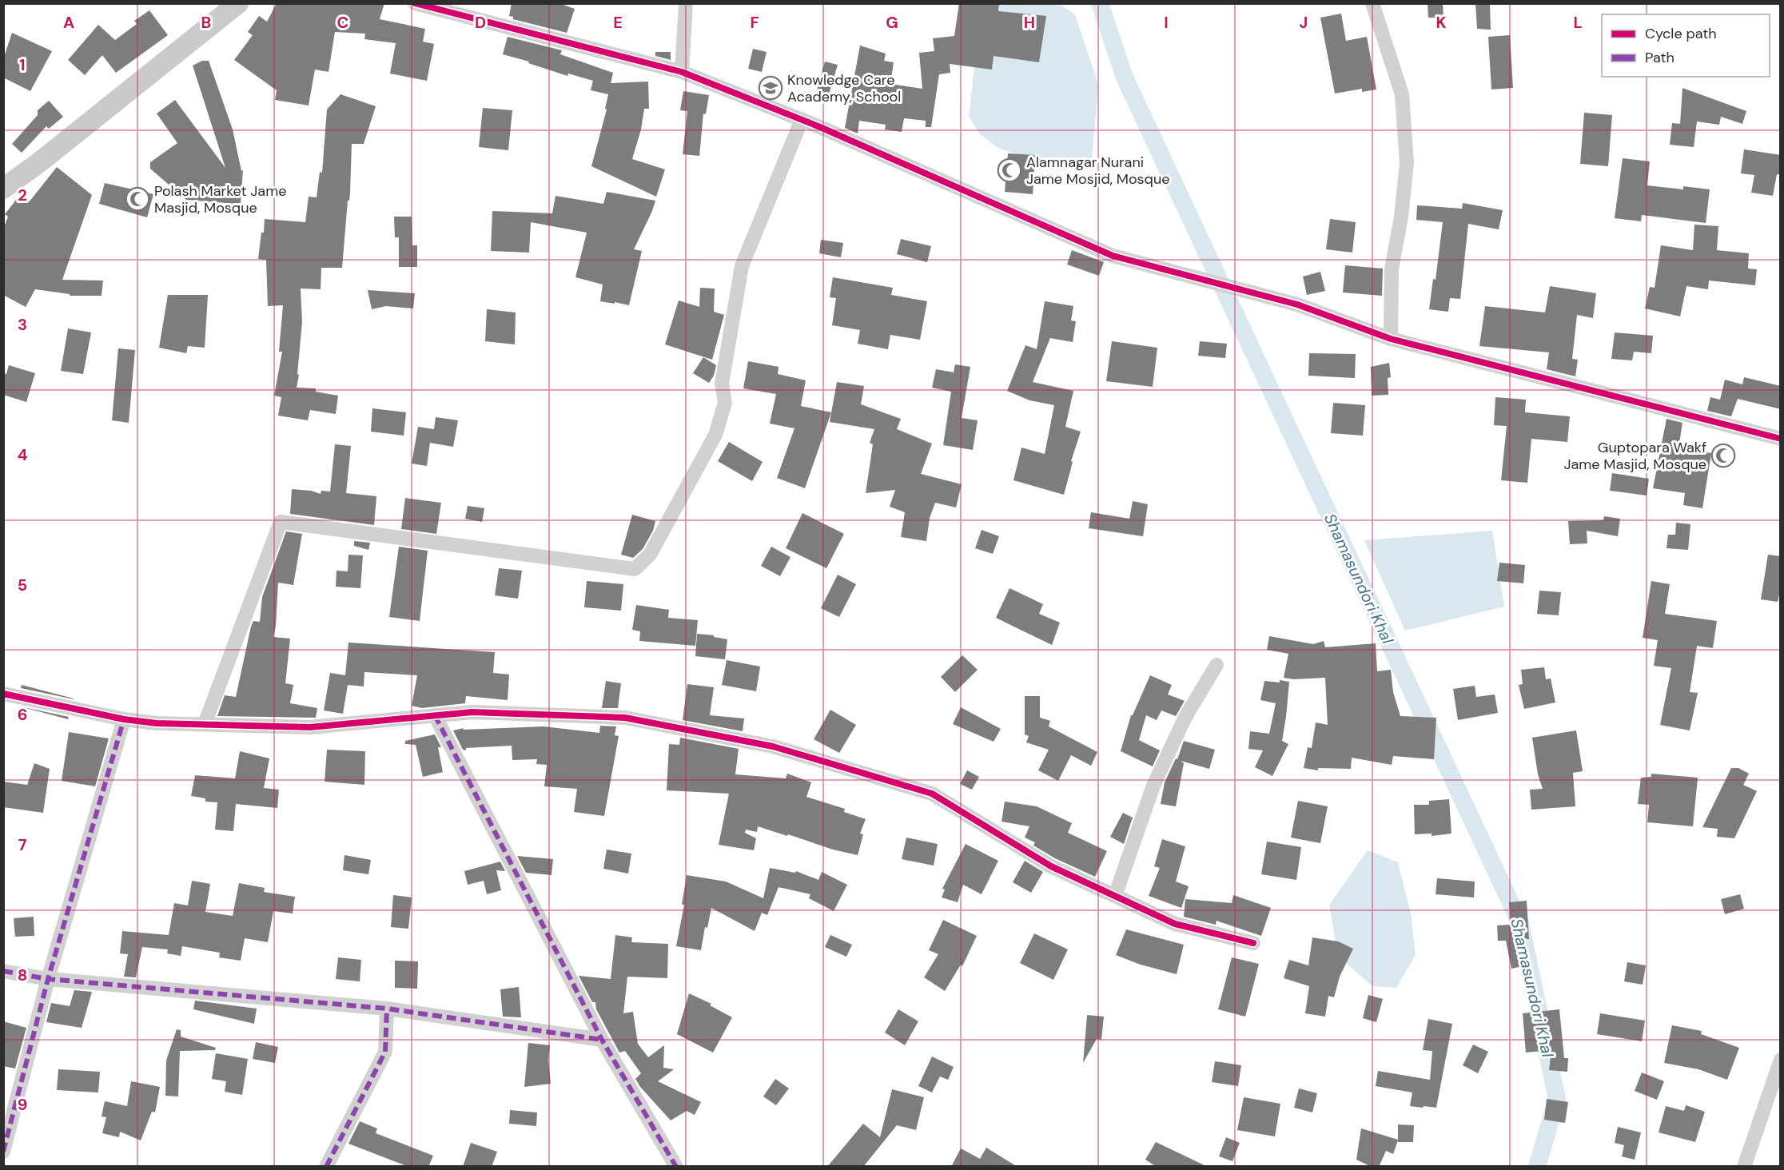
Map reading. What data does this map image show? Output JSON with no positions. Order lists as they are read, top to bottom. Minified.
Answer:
{"water":["Shamasundori Khal"],"places":{"school or university":["Knowledge Care Academy, School"],"mosque":["Alamnagar Nurani Jame Mosjid, Mosque","Polash Market Jame Masjid, Mosque","Guptopara Wakf Jame Masjid, Mosque"]},"legend":["Cycle path","Path"],"grid":{"columns":["A","B","C","D","E","F","G","H","I","J","K","L"],"rows":["1","2","3","4","5","6","7","8","9"]}}
